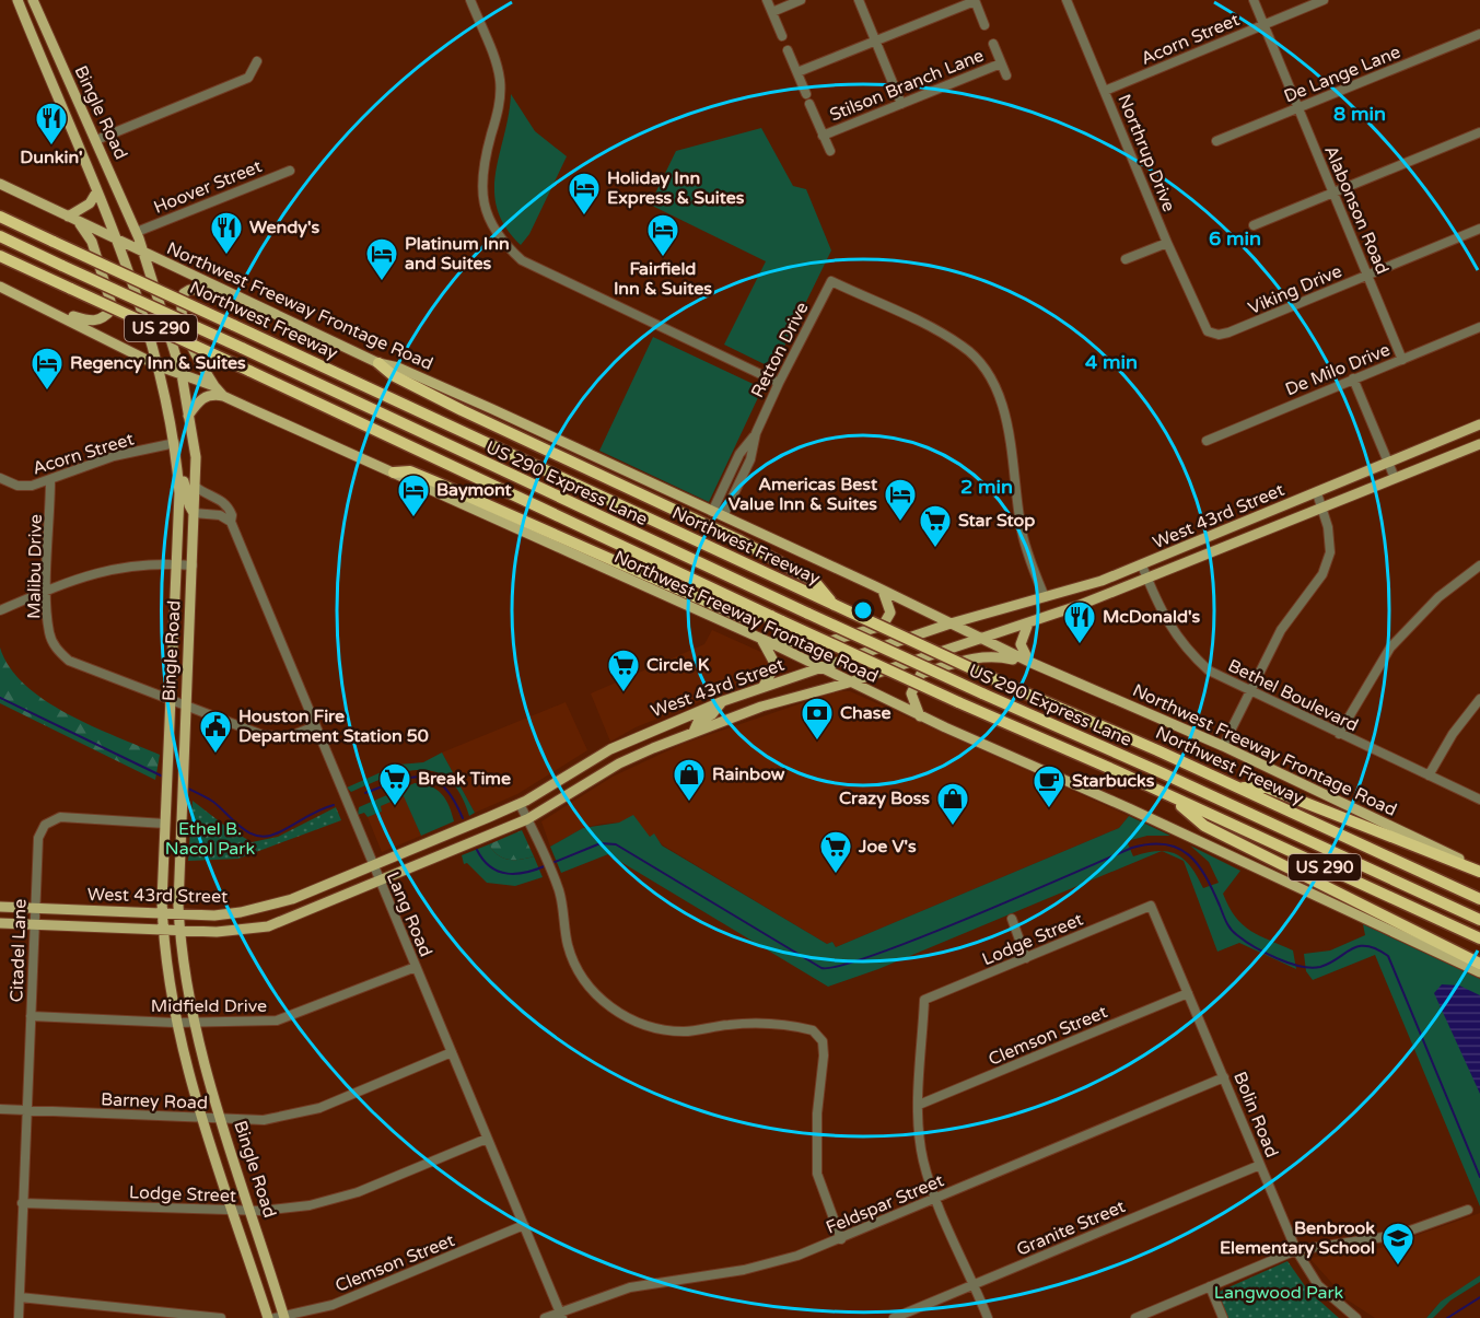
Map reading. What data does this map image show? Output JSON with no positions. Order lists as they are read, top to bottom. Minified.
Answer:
{"streets":{"highway":["Northwest Freeway","US 290","US 290 Express Lane"],"main road":["Bingle Road","Northwest Freeway Frontage Road","West 43rd Street"],"street":["Acorn Street","De Lange Lane","Stilson Branch Lane","Northrup Drive","Hoover Street","Alabonson Road","Viking Drive","Retton Drive","De Milo Drive","Malibu Drive","Bethel Boulevard","Lang Road","Lodge Street","Citadel Lane","Midfield Drive","Clemson Street","Barney Road","Bolin Road","Feldspar Street","Granite Street"]},"crossings":[["Acorn Street","Bingle Road"],["Acorn Street","Northrup Drive"],["Acorn Street","Alabonson Road"],["Acorn Street","Malibu Drive"],["De Lange Lane","Alabonson Road"],["Bingle Road","Hoover Street"],["Bingle Road","Northwest Freeway Frontage Road"],["Bingle Road","West 43rd Street"],["Bingle Road","Malibu Drive"],["Bingle Road","Lang Road"],["Bingle Road","Lodge Street"],["Bingle Road","Citadel Lane"],["Bingle Road","Midfield Drive"],["Bingle Road","Clemson Street"],["Bingle Road","Barney Road"],["Northrup Drive","Viking Drive"],["Alabonson Road","Viking Drive"],["Alabonson Road","De Milo Drive"],["Northwest Freeway Frontage Road","Retton Drive"],["Northwest Freeway Frontage Road","West 43rd Street"],["Retton Drive","West 43rd Street"],["West 43rd Street","Bethel Boulevard"],["West 43rd Street","Lang Road"],["West 43rd Street","Citadel Lane"],["Malibu Drive","Lang Road"],["Lang Road","Lodge Street"],["Lang Road","Midfield Drive"],["Lang Road","Clemson Street"],["Lang Road","Barney Road"],["Lang Road","Feldspar Street"],["Lodge Street","Citadel Lane"],["Lodge Street","Clemson Street"],["Lodge Street","Bolin Road"],["Citadel Lane","Midfield Drive"],["Citadel Lane","Barney Road"],["Clemson Street","Bolin Road"],["Bolin Road","Feldspar Street"],["Bolin Road","Granite Street"]],"parks":["Ethel B. Nacol Park","Langwood Park"],"places":{"restaurant":["Dunkin'","Wendy's","McDonald's"],"hotel":["Holiday Inn Express & Suites","Fairfield Inn & Suites","Platinum Inn and Suites","Regency Inn & Suites","Baymont","Americas Best Value Inn & Suites"],"supermarket":["Star Stop","Circle K","Break Time","Joe V's"],"bank":["Chase"],"public building":["Houston Fire Department Station 50"],"shop":["Rainbow","Crazy Boss"],"cafe":["Starbucks"],"school or university":["Benbrook Elementary School"]},"rings":["8 min","6 min","4 min","2 min"]}
